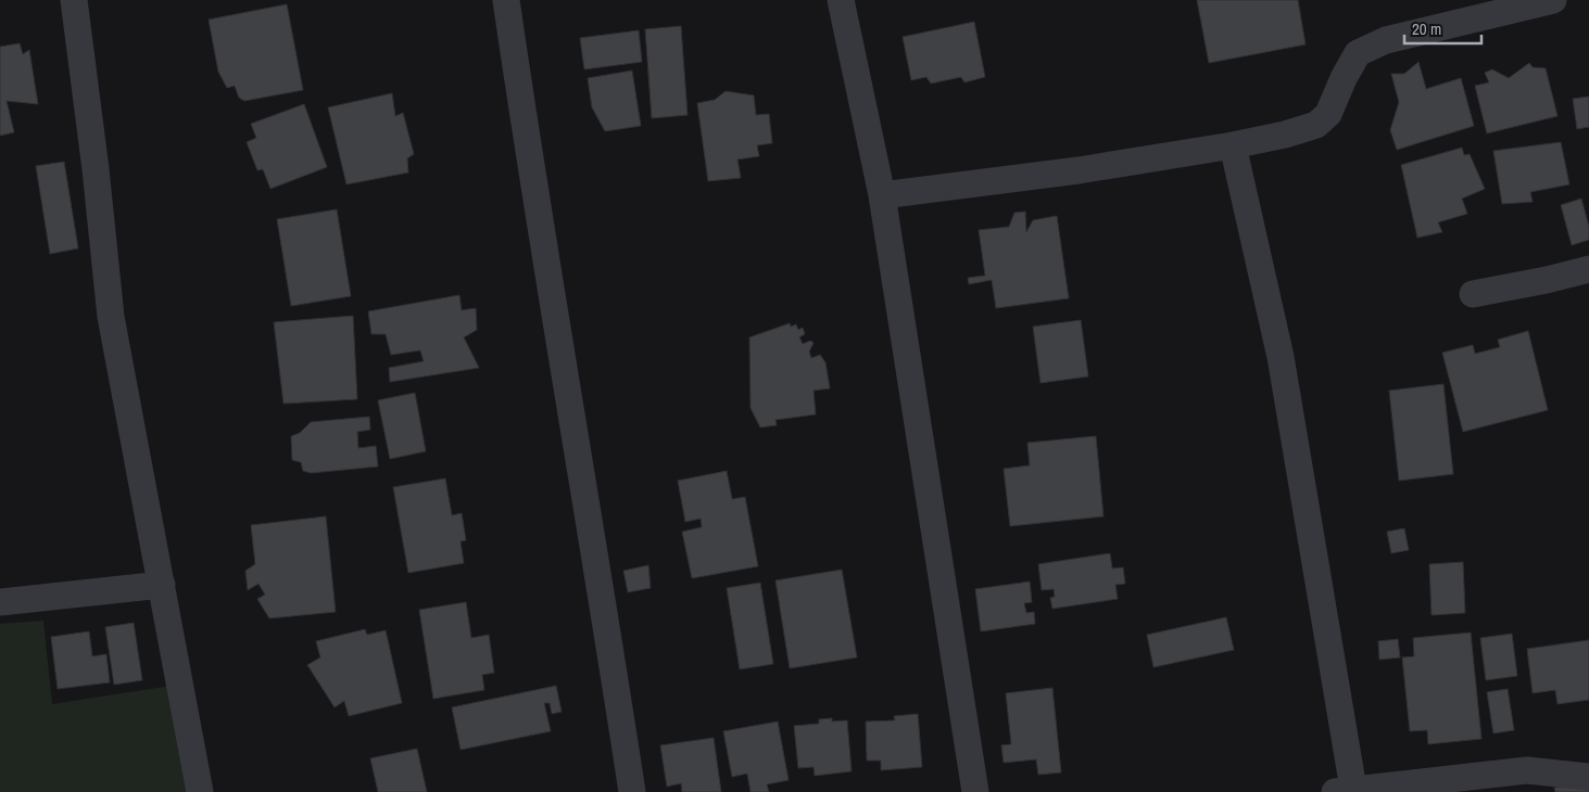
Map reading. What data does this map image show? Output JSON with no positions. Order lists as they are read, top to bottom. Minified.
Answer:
{"scale_bar":"20 m"}
